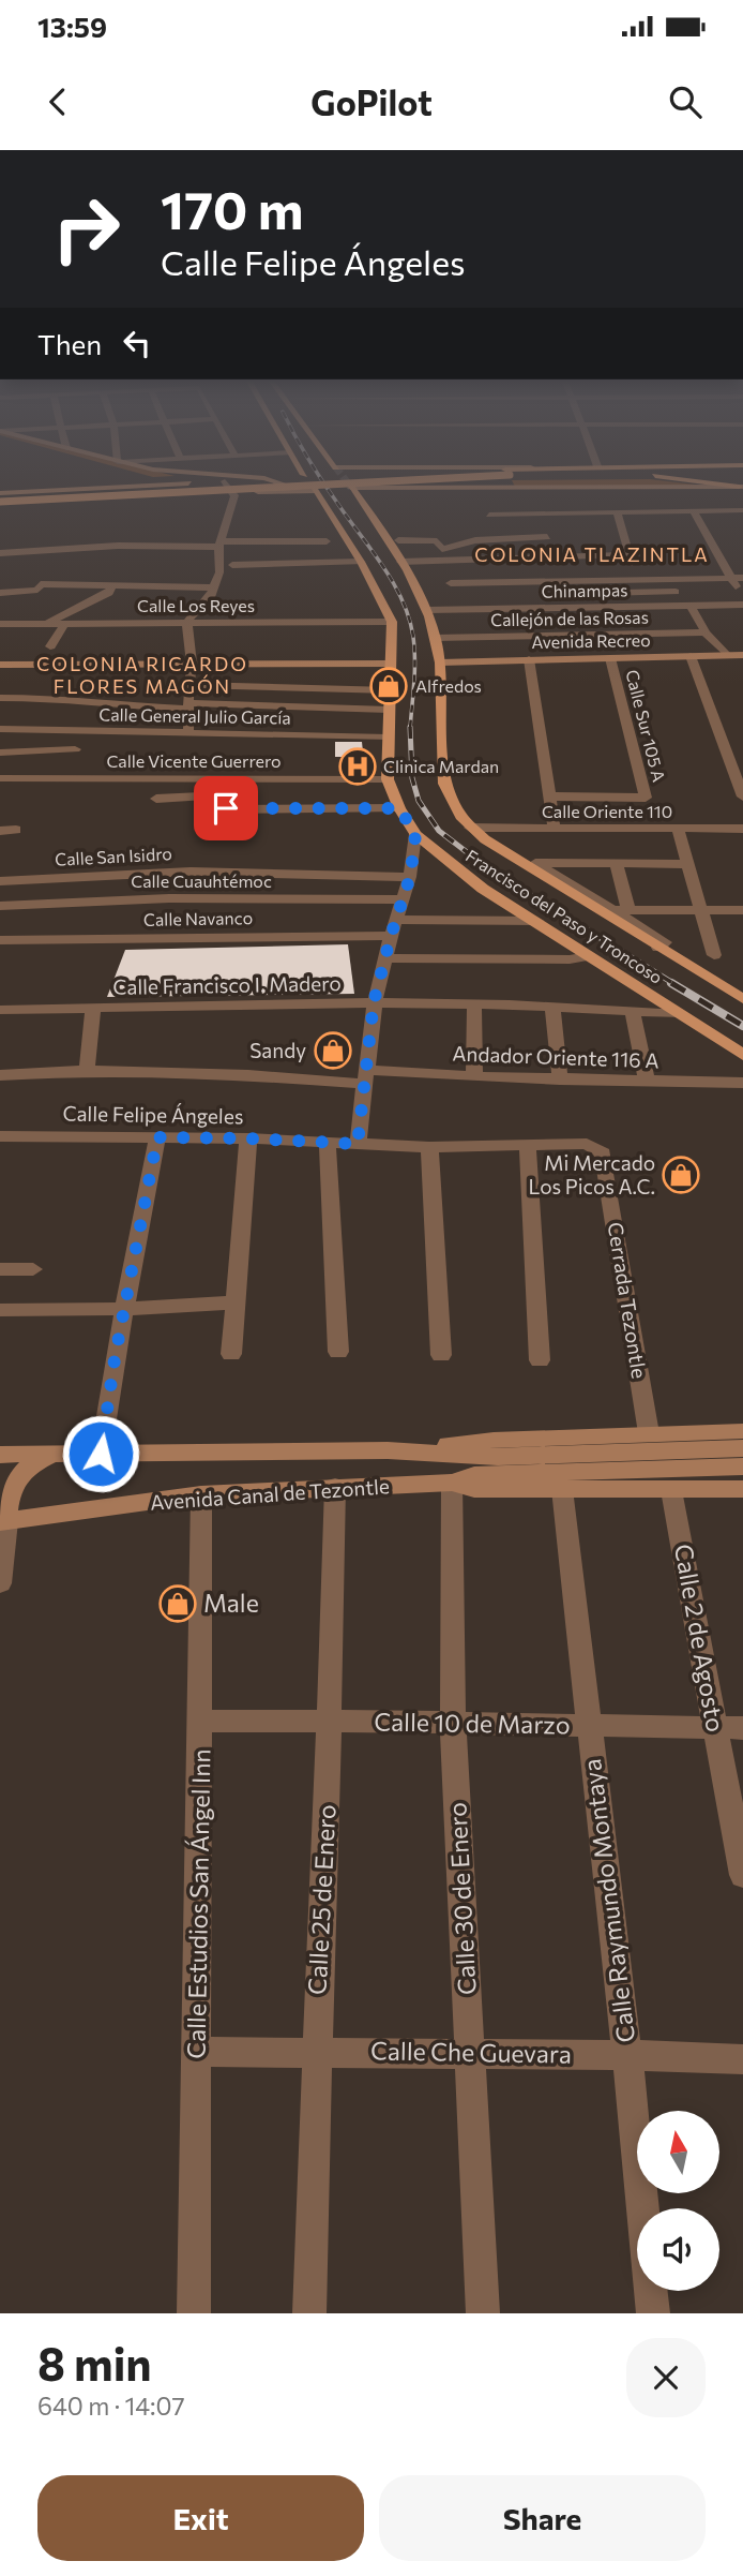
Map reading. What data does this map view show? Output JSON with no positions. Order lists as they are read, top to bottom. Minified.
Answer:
{"streets":{"main road":["Francisco del Paso y Troncoso"],"street":["Chinampas","Calle Los Reyes","Callejón de las Rosas","Avenida Recreo","Calle General Julio García","Calle Sur 105 A","Calle Vicente Guerrero","Calle Oriente 110","Calle San Isidro","Calle Cuauhtémoc","Calle Navanco","Calle Francisco I. Madero","Andador Oriente 116 A","Calle Felipe Ángeles","Cerrada Tezontle","Avenida Canal de Tezontle","Calle 2 de Agosto","Calle 10 de Marzo","Calle 30 de Enero","Calle 25 de Enero","Calle Raymundo Montaya","Calle Estudios San Ángel Inn","Calle Che Guevara"]},"crossings":[["Chinampas","Francisco del Paso y Troncoso"],["Calle Los Reyes","Francisco del Paso y Troncoso"],["Callejón de las Rosas","Francisco del Paso y Troncoso"],["Avenida Recreo","Calle Sur 105 A"],["Avenida Recreo","Francisco del Paso y Troncoso"],["Calle General Julio García","Francisco del Paso y Troncoso"],["Calle Vicente Guerrero","Francisco del Paso y Troncoso"],["Calle Oriente 110","Francisco del Paso y Troncoso"],["Francisco del Paso y Troncoso","Calle Navanco"],["Francisco del Paso y Troncoso","Calle Francisco I. Madero"],["Calle Felipe Ángeles","Cerrada Tezontle"],["Cerrada Tezontle","Avenida Canal de Tezontle"],["Avenida Canal de Tezontle","Calle 2 de Agosto"],["Avenida Canal de Tezontle","Calle 30 de Enero"],["Avenida Canal de Tezontle","Calle 25 de Enero"],["Avenida Canal de Tezontle","Calle Raymundo Montaya"],["Avenida Canal de Tezontle","Calle Estudios San Ángel Inn"],["Calle 2 de Agosto","Calle 10 de Marzo"],["Calle 10 de Marzo","Calle 30 de Enero"],["Calle 10 de Marzo","Calle 25 de Enero"],["Calle 10 de Marzo","Calle Raymundo Montaya"],["Calle 10 de Marzo","Calle Estudios San Ángel Inn"],["Calle 30 de Enero","Calle Che Guevara"],["Calle 25 de Enero","Calle Che Guevara"],["Calle Raymundo Montaya","Calle Che Guevara"],["Calle Estudios San Ángel Inn","Calle Che Guevara"]],"districts":["COLONIA TLAZINTLA","COLONIA RICARDO FLORES MAGÓN"],"places":{"shop":["Alfredos","Sandy","Mi Mercado Los Picos A.C.","Male"],"hospital":["Clinica Mardan"]},"north":"top","page":{"status":"13:59","header":"GoPilot","turn":["170 m","Calle Felipe Ángeles"],"then":"Then","heading":["8 min","640 m · 14:07"],"buttons":["Exit","Share"]}}
